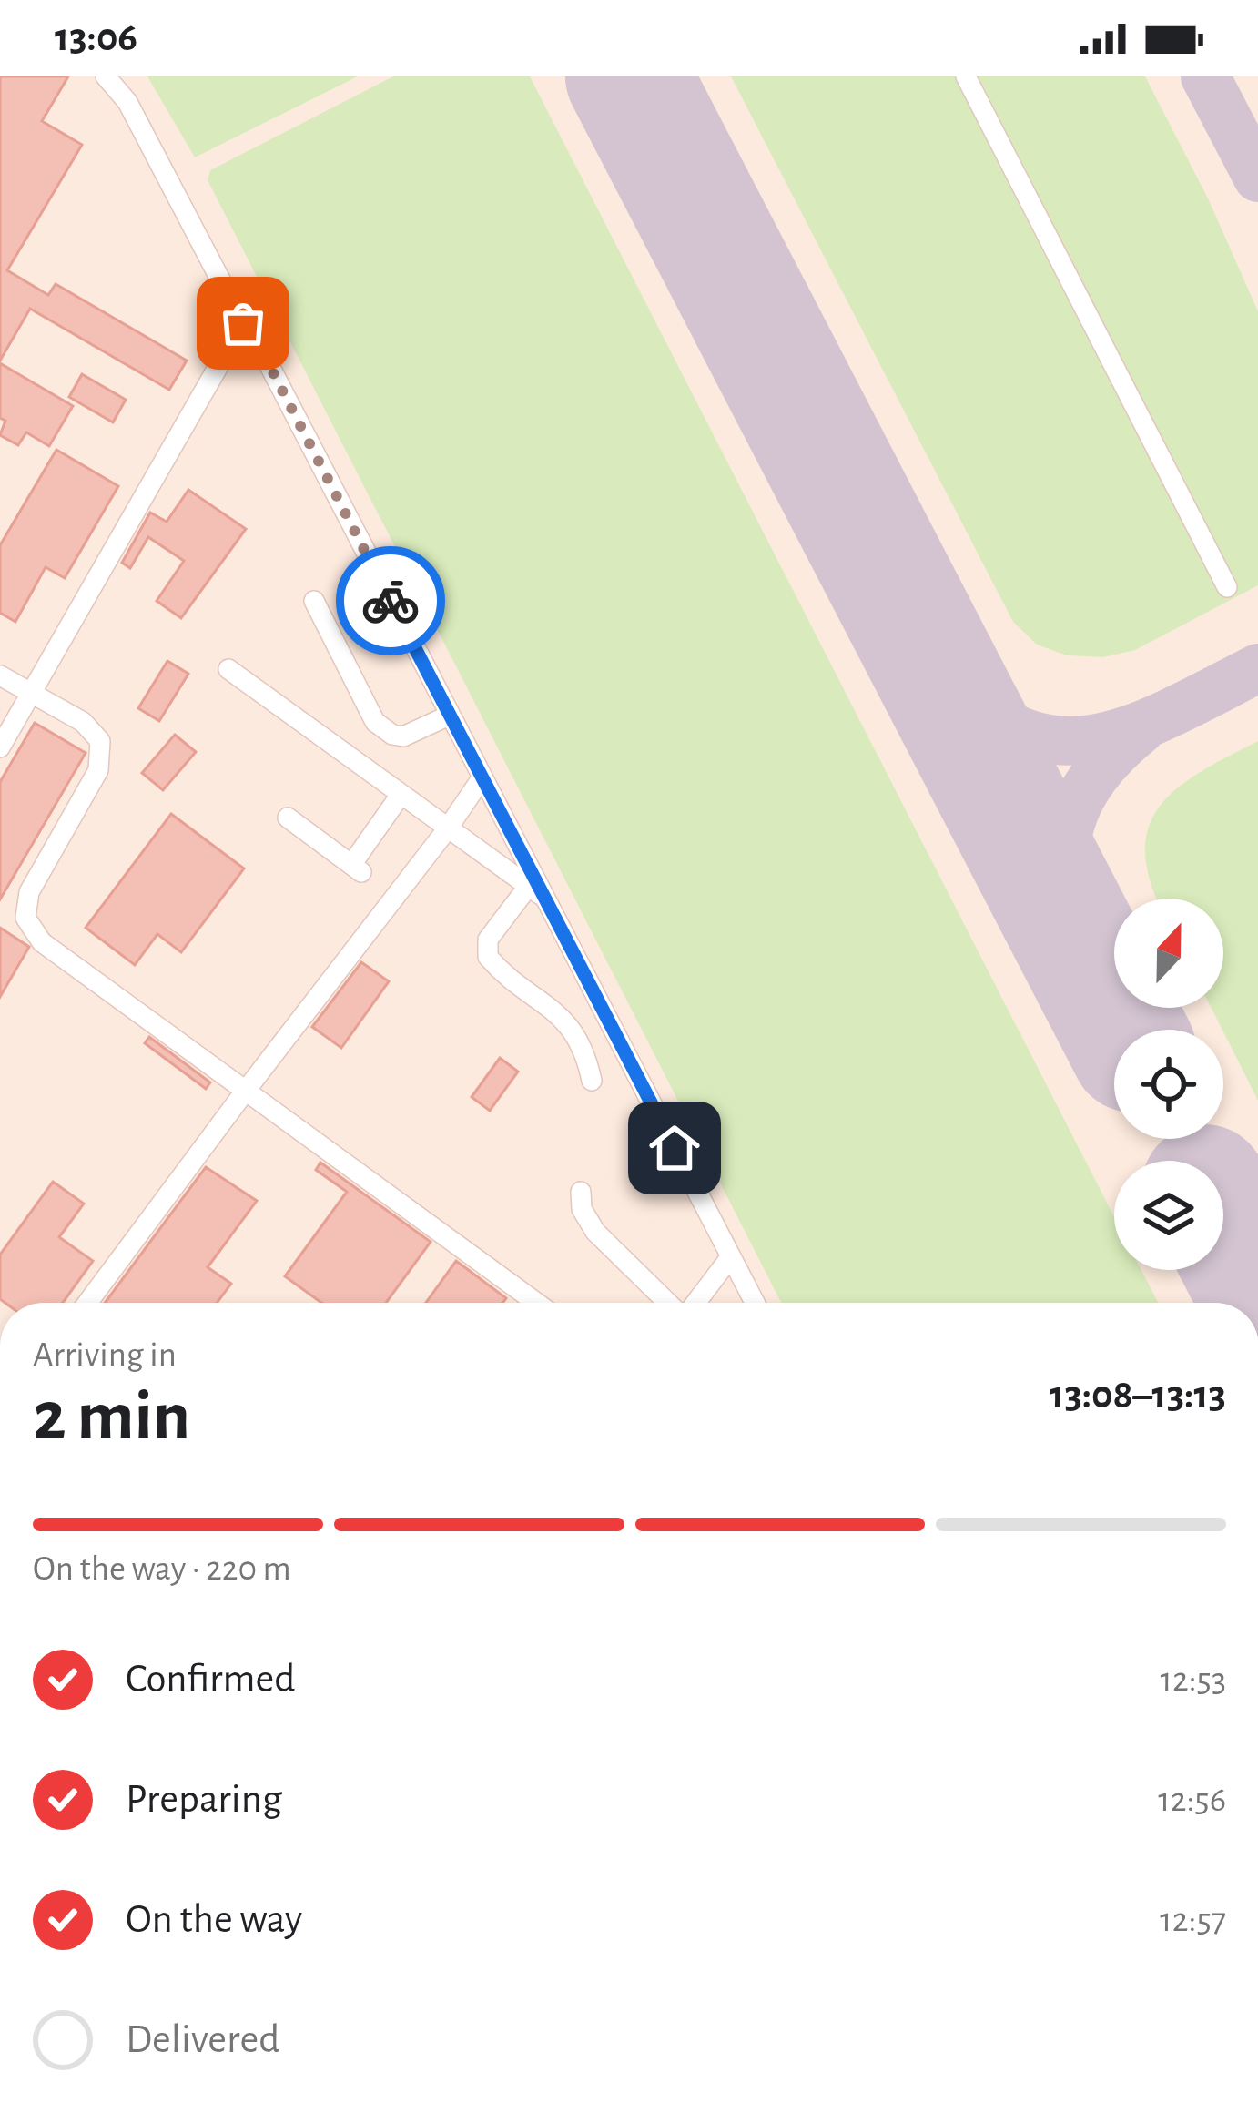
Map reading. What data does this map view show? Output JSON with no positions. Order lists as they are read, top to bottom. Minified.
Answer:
{"north":"top","page":{"status":"13:06","heading":["2 min","Arriving in","13:08–13:13"],"bar":"On the way · 220 m","list":[["Confirmed","12:53"],["Preparing","12:56"],["On the way","12:57"],"Delivered"]}}
